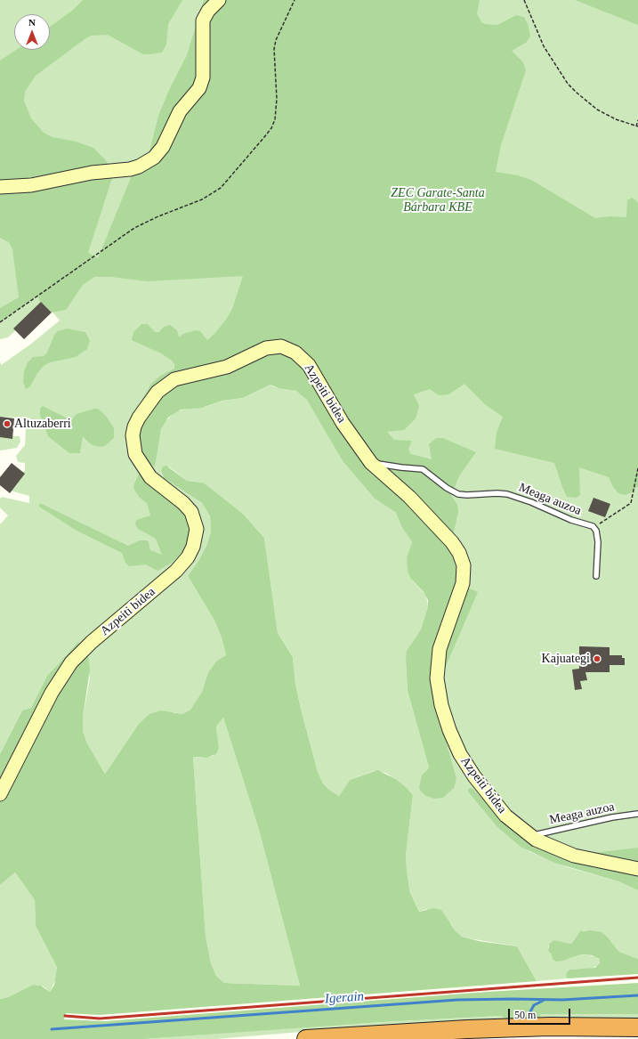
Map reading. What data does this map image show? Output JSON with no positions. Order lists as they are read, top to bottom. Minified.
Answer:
{"streets":{"main road":["Azpeiti bidea"],"lane":["Meaga auzoa"]},"crossings":[["Azpeiti bidea","Meaga auzoa"]],"water":["Igerain"],"parks":["ZEC Garate-Santa Bárbara KBE"],"places":["Altuzaberri","Kajuategi"],"scale_bar":"50 m","north":"top"}
